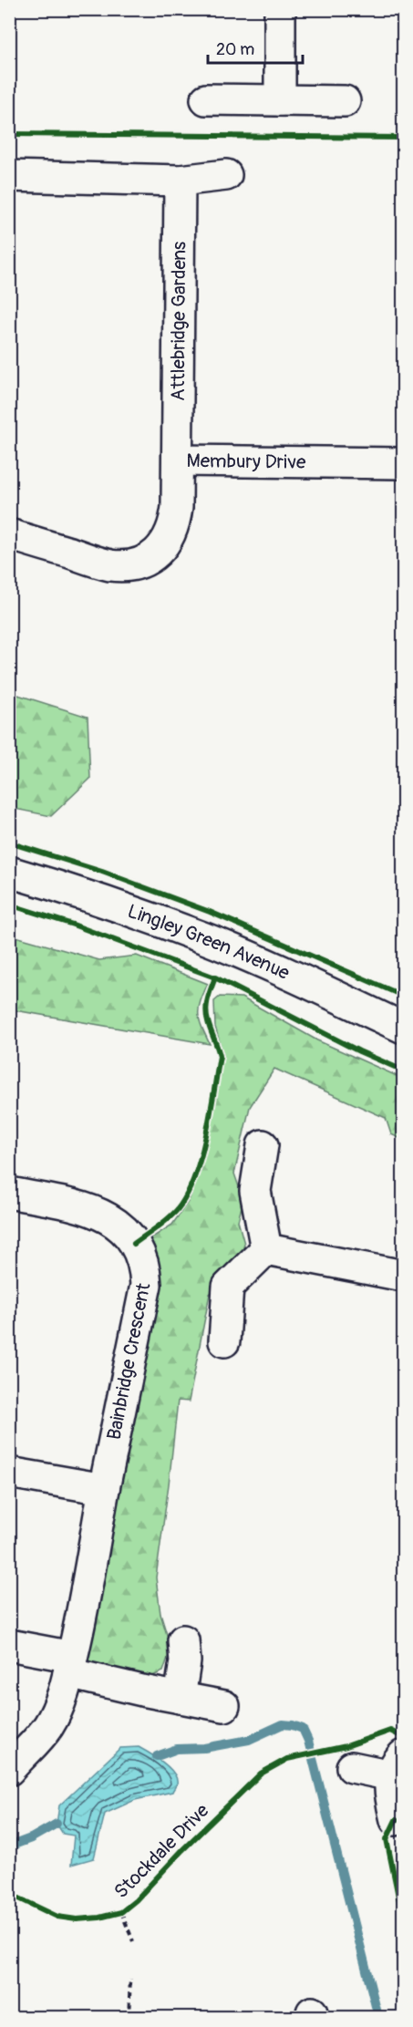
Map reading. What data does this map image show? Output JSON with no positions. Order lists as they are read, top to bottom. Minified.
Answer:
{"streets":{"street":["Attlebridge Gardens","Membury Drive","Lingley Green Avenue","Bainbridge Crescent"],"cycle path":["Stockdale Drive"]},"crossings":[["Attlebridge Gardens","Membury Drive"]],"scale_bar":"20 m"}
